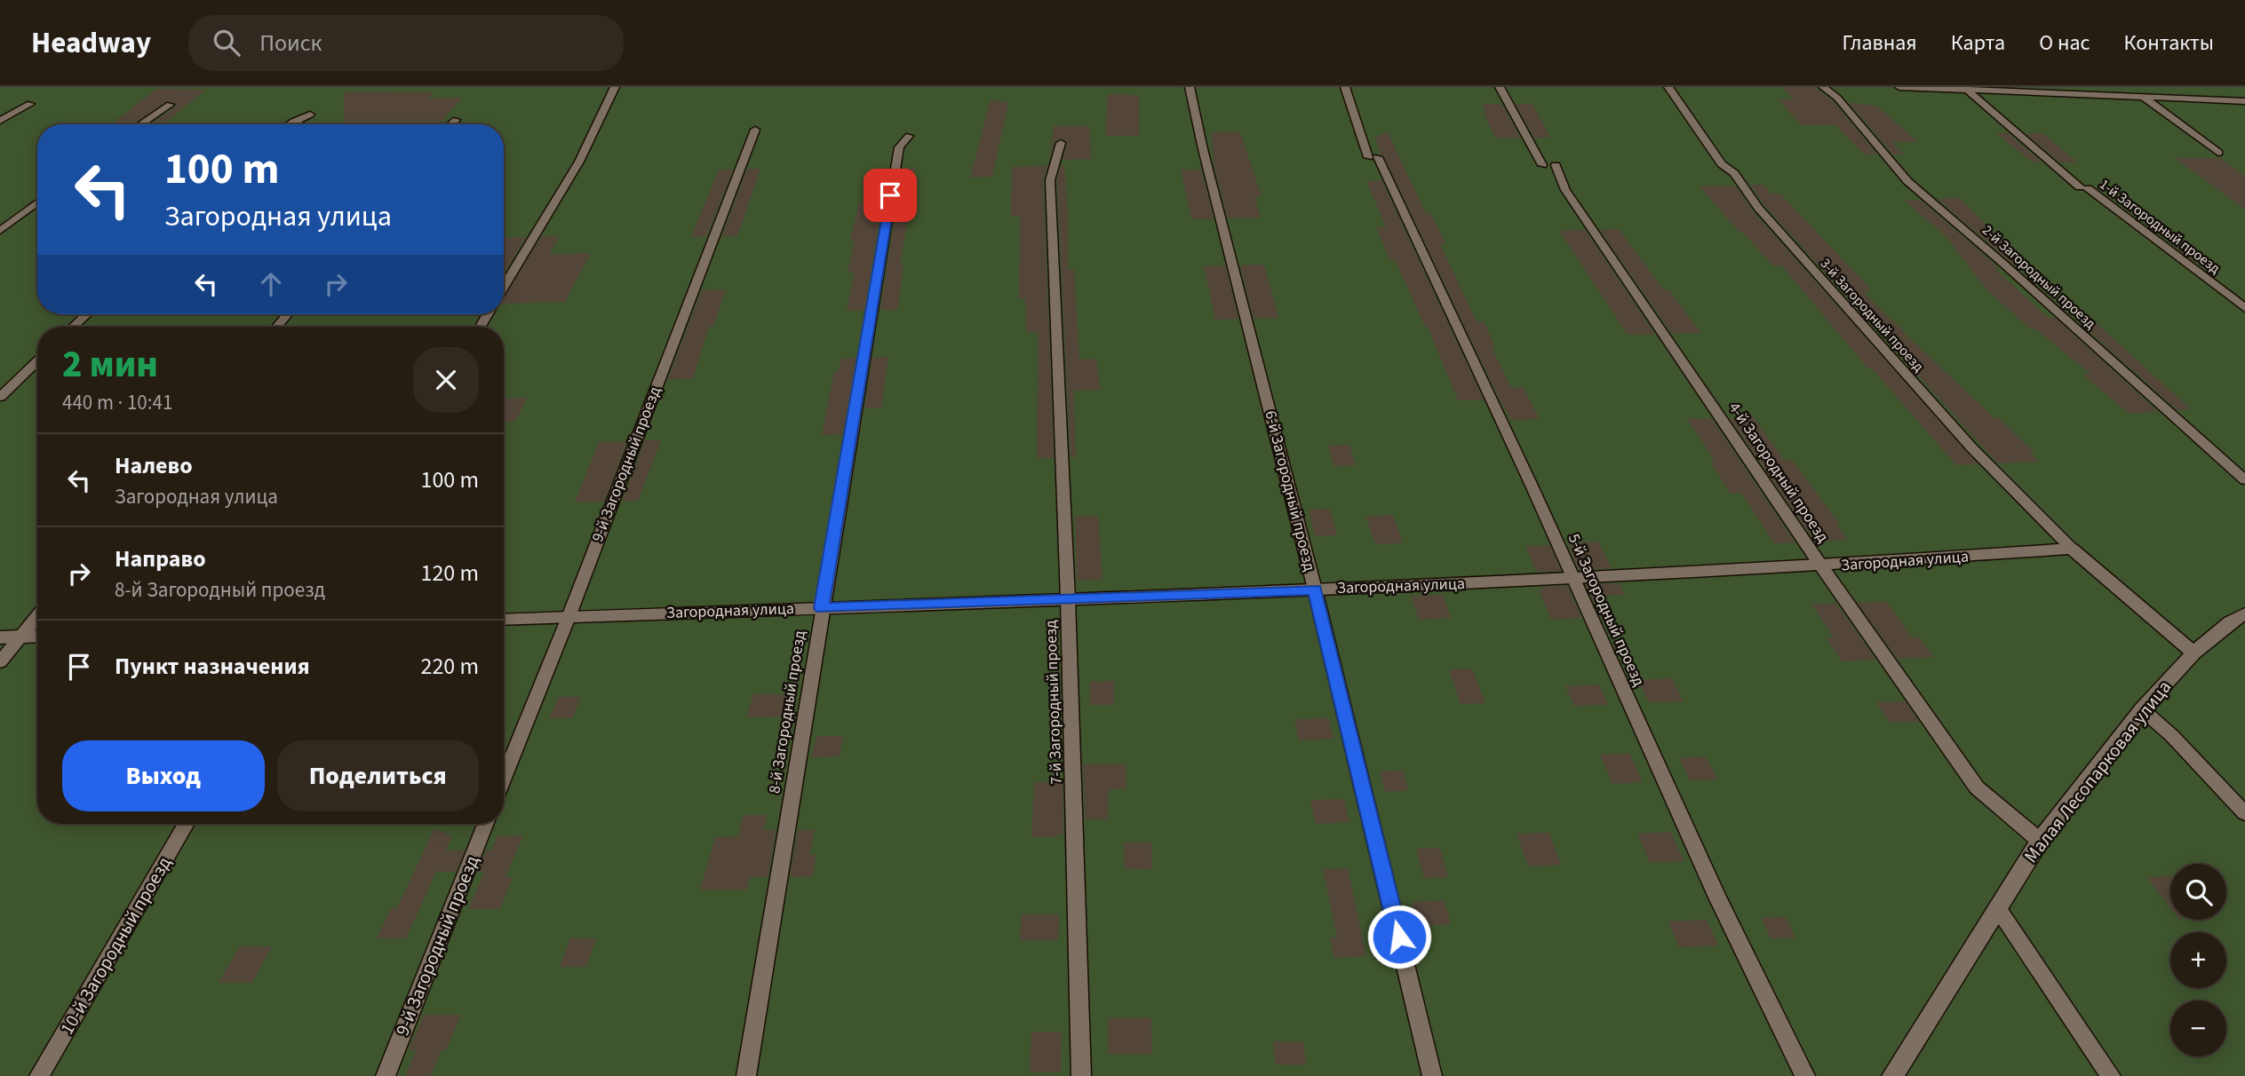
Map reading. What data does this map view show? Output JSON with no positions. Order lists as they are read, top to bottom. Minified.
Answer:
{"streets":{"street":["Загородная улица","Малая Лесопарковая улица"],"lane":["1-й Загородный проезд","2-й Загородный проезд","3-й Загородный проезд","9-й Загородный проезд","4-й Загородный проезд","6-й Загородный проезд","5-й Загородный проезд","7-й Загородный проезд","8-й Загородный проезд","10-й Загородный проезд"]},"crossings":[["3-й Загородный проезд","Загородная улица"],["9-й Загородный проезд","Загородная улица"],["4-й Загородный проезд","Загородная улица"],["4-й Загородный проезд","Малая Лесопарковая улица"],["6-й Загородный проезд","Загородная улица"],["Загородная улица","5-й Загородный проезд"],["Загородная улица","7-й Загородный проезд"],["Загородная улица","8-й Загородный проезд"]],"page":{"header":"Headway","search":"Поиск","nav":["Главная","Карта","О нас","Контакты"],"turn":["100 m","Загородная улица"],"heading":["2 мин","440 m · 10:41"],"list":[{"name":"Налево","note":"Загородная улица","value":"100 m"},{"name":"Направо","note":"8-й Загородный проезд","value":"120 m"},{"name":"Пункт назначения","value":"220 m"}],"buttons":["Выход","Поделиться"],"map_buttons":["+","−"]}}
